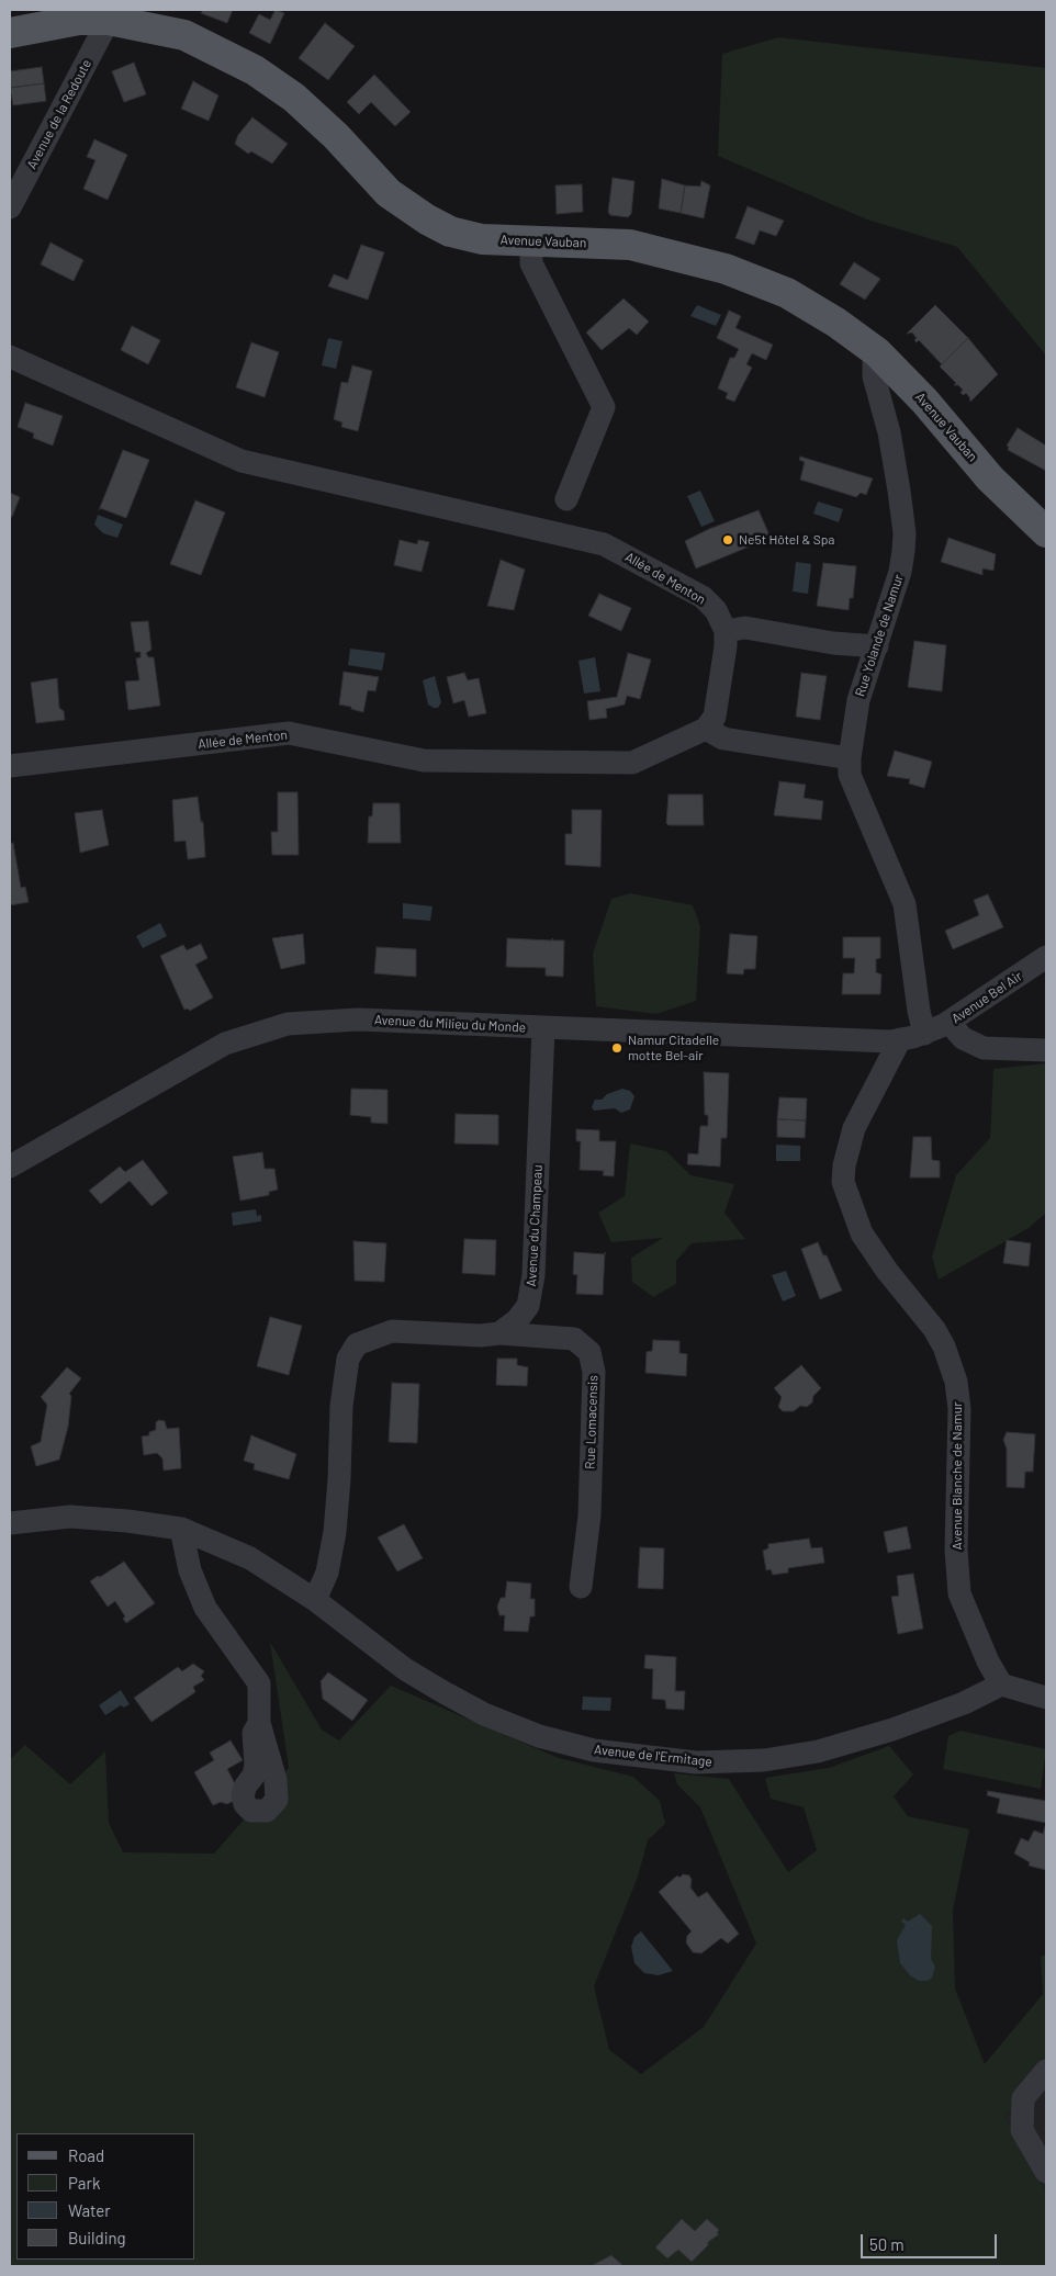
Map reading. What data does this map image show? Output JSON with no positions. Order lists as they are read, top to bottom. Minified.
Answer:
{"streets":{"main road":["Avenue Vauban"],"street":["Avenue de la Redoute","Allée de Menton","Rue Yolande de Namur","Avenue Bel Air","Avenue du Milieu du Monde","Avenue du Champeau","Rue Lomacensis","Avenue Blanche de Namur","Avenue de l'Ermitage"]},"crossings":[["Avenue de la Redoute","Avenue Vauban"],["Avenue Vauban","Rue Yolande de Namur"],["Rue Yolande de Namur","Avenue Bel Air"],["Rue Yolande de Namur","Avenue du Milieu du Monde"],["Avenue Bel Air","Avenue du Milieu du Monde"],["Avenue du Milieu du Monde","Avenue du Champeau"],["Avenue du Milieu du Monde","Avenue Blanche de Namur"],["Avenue du Champeau","Rue Lomacensis"],["Avenue Blanche de Namur","Avenue de l'Ermitage"]],"places":["Ne5t Hôtel & Spa","Namur Citadelle motte Bel-air"],"legend":["Road","Park","Water","Building"],"scale_bar":"50 m"}
